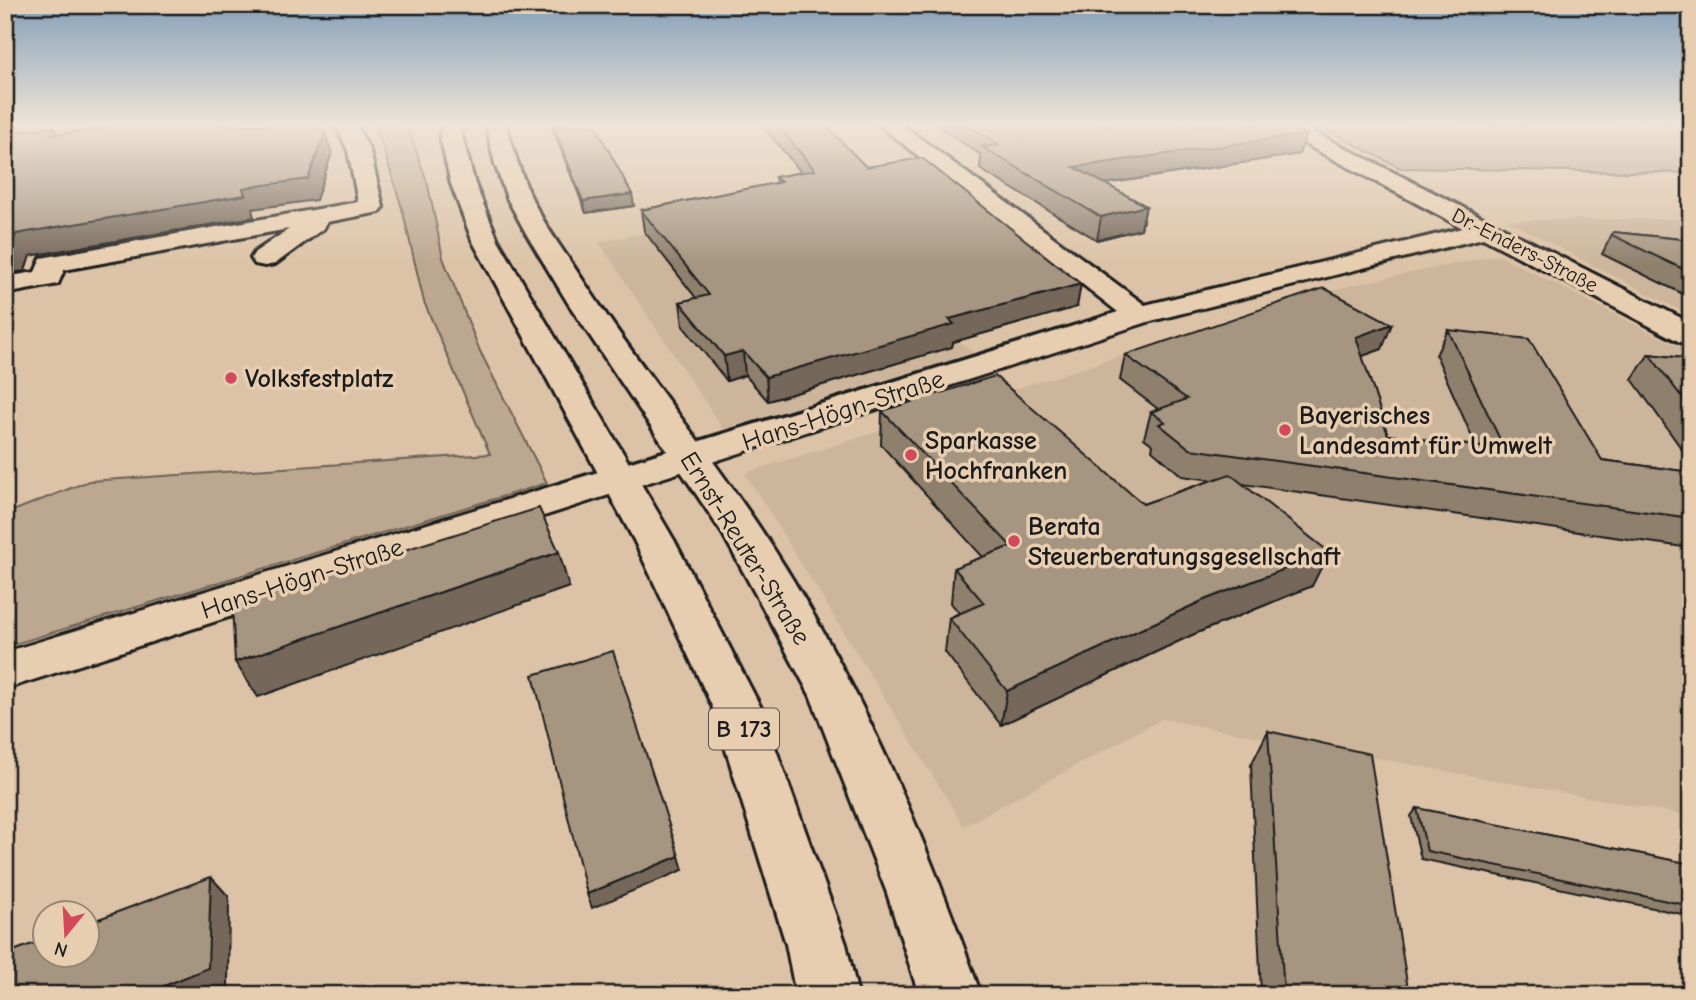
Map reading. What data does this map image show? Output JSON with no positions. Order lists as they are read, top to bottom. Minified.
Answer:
{"streets":{"street":["Dr.-Enders-Straße","Hans-Högn-Straße","Ernst-Reuter-Straße","B 173"]},"crossings":[["Dr.-Enders-Straße","Hans-Högn-Straße"],["Hans-Högn-Straße","Ernst-Reuter-Straße"],["Hans-Högn-Straße","B 173"]],"places":["Volksfestplatz","Bayerisches Landesamt für Umwelt","Sparkasse Hochfranken","Berata Steuerberatungsgesellschaft"],"north":"bottom"}
